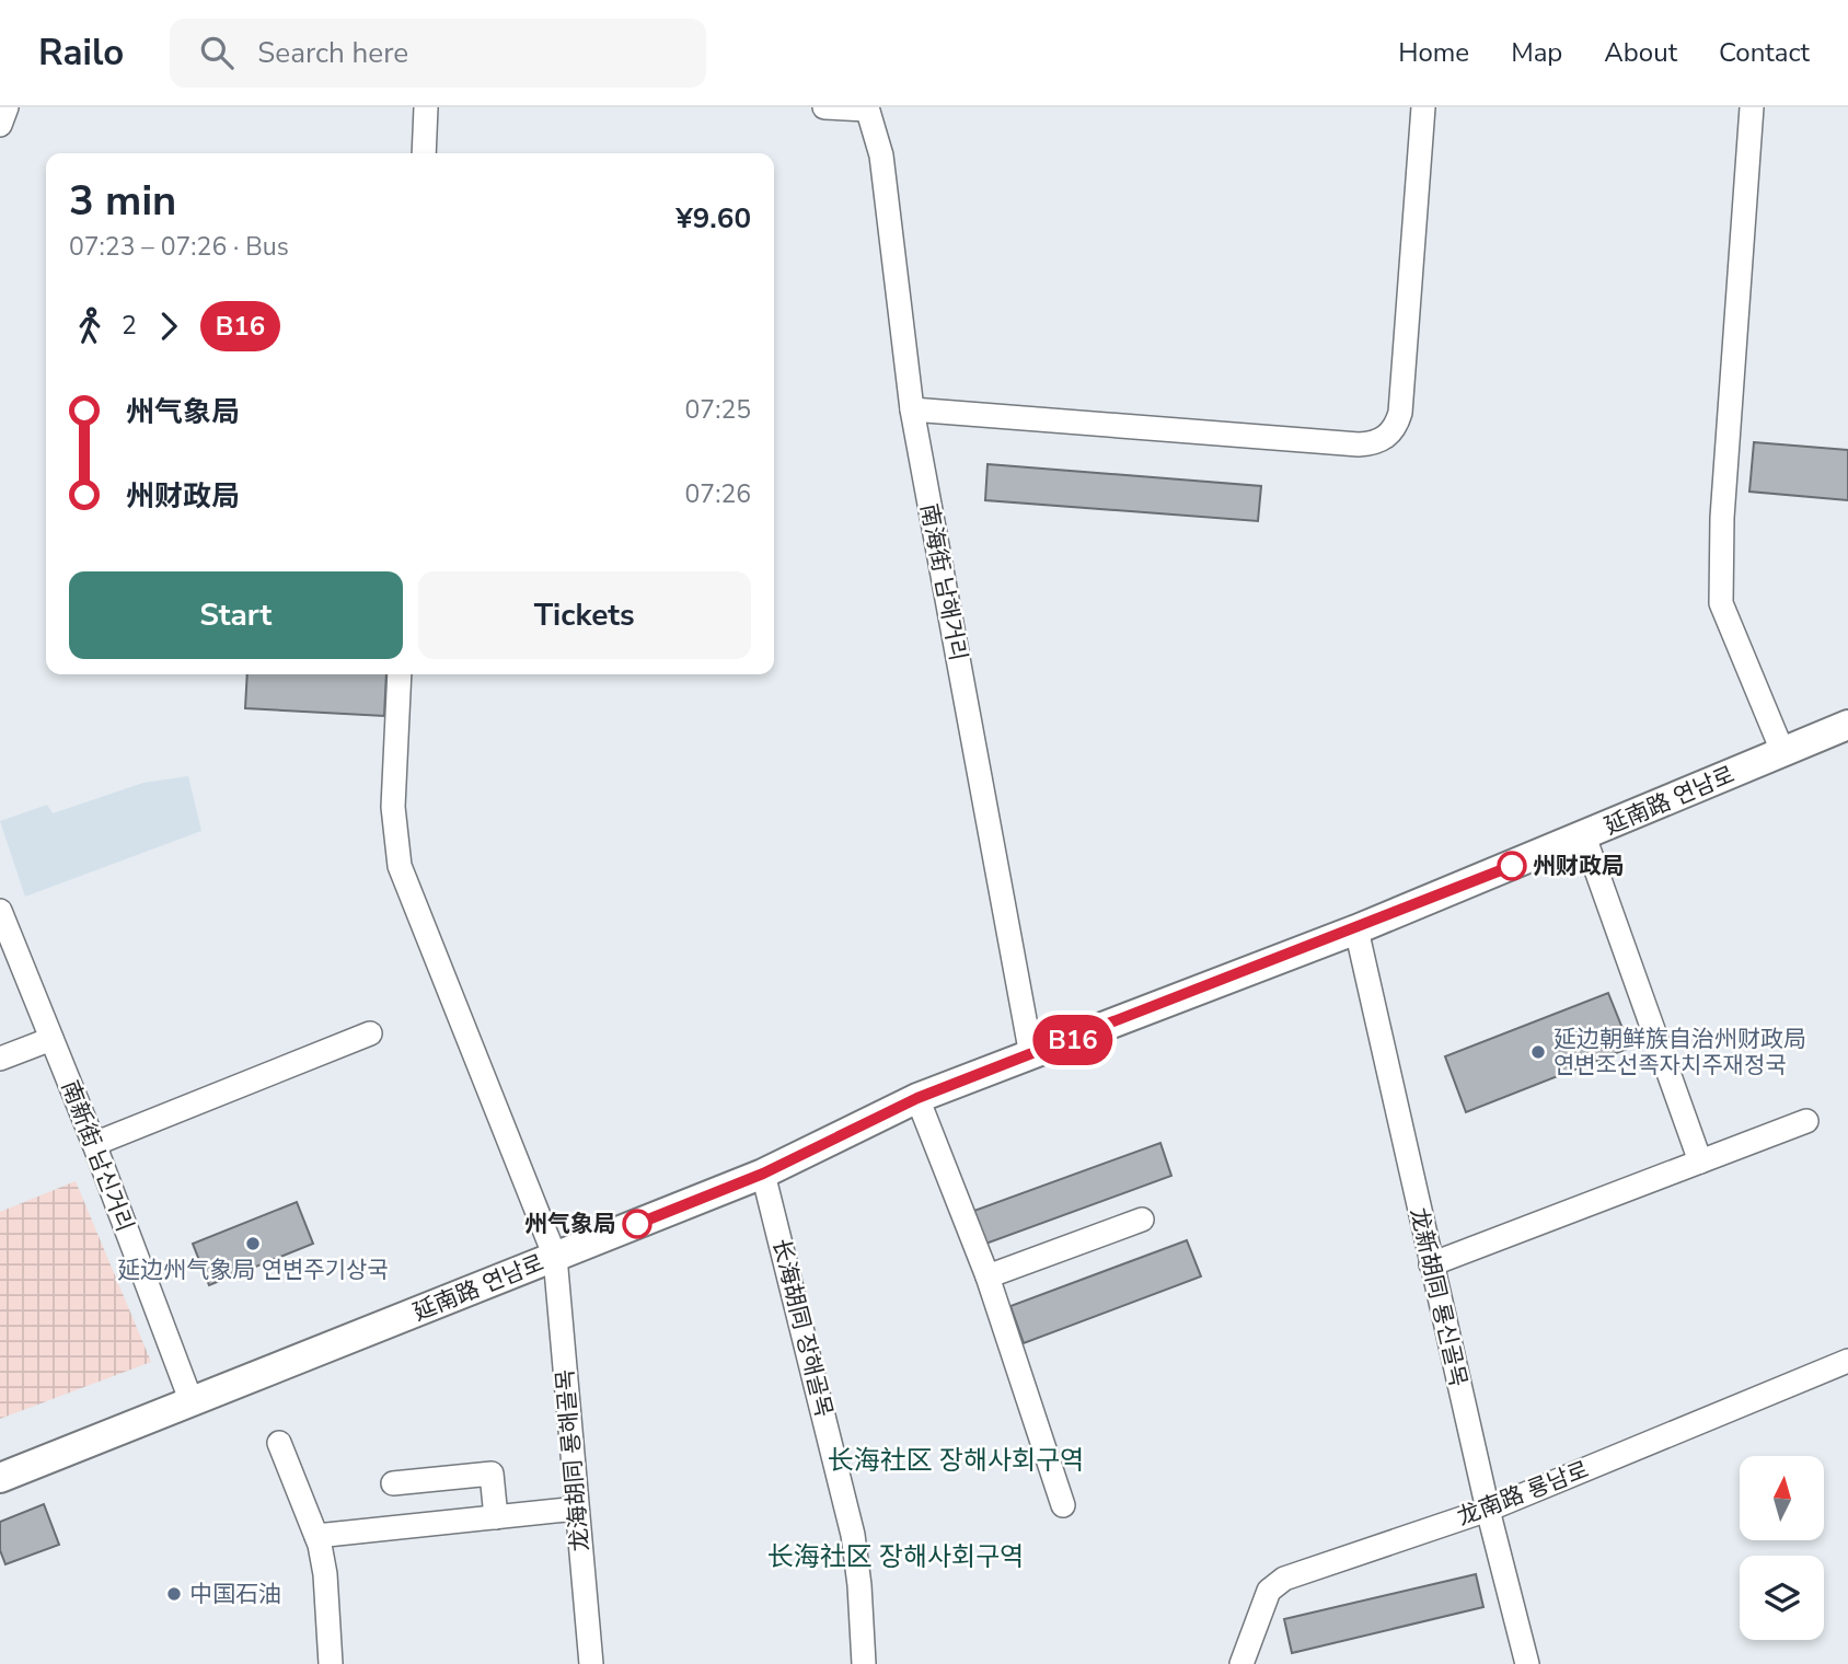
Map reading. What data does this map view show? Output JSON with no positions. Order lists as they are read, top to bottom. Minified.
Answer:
{"streets":{"main road":["延南路 연남로"],"street":["南海街 남해거리","南新街 남신거리","龙新胡同 룡신골목","长海胡同 장해골목","龙海胡同 룡해골목","龙南路 룡남로"]},"crossings":[["南海街 남해거리","延南路 연남로"],["延南路 연남로","南新街 남신거리"],["延南路 연남로","龙新胡同 룡신골목"],["延南路 연남로","长海胡同 장해골목"],["延南路 연남로","龙海胡同 룡해골목"],["龙新胡同 룡신골목","龙南路 룡남로"]],"districts":["长海社区 장해사회구역","长海社区 장해사회구역"],"places":["州财政局","延边朝鲜族自治州财政局 연변조선족자치주재정국","州气象局","延边州气象局 연변주기상국","中国石油"],"lines":["bus line B16"],"north":"top","page":{"header":"Railo","search":"Search here","nav":["Home","Map","About","Contact"],"on_map":"B16","heading":["3 min","07:23 – 07:26 · Bus","¥9.60"],"legs":["2","B16"],"list":[{"name":"州气象局","value":"07:25"},{"name":"州财政局","value":"07:26"}],"buttons":["Start","Tickets"]}}
